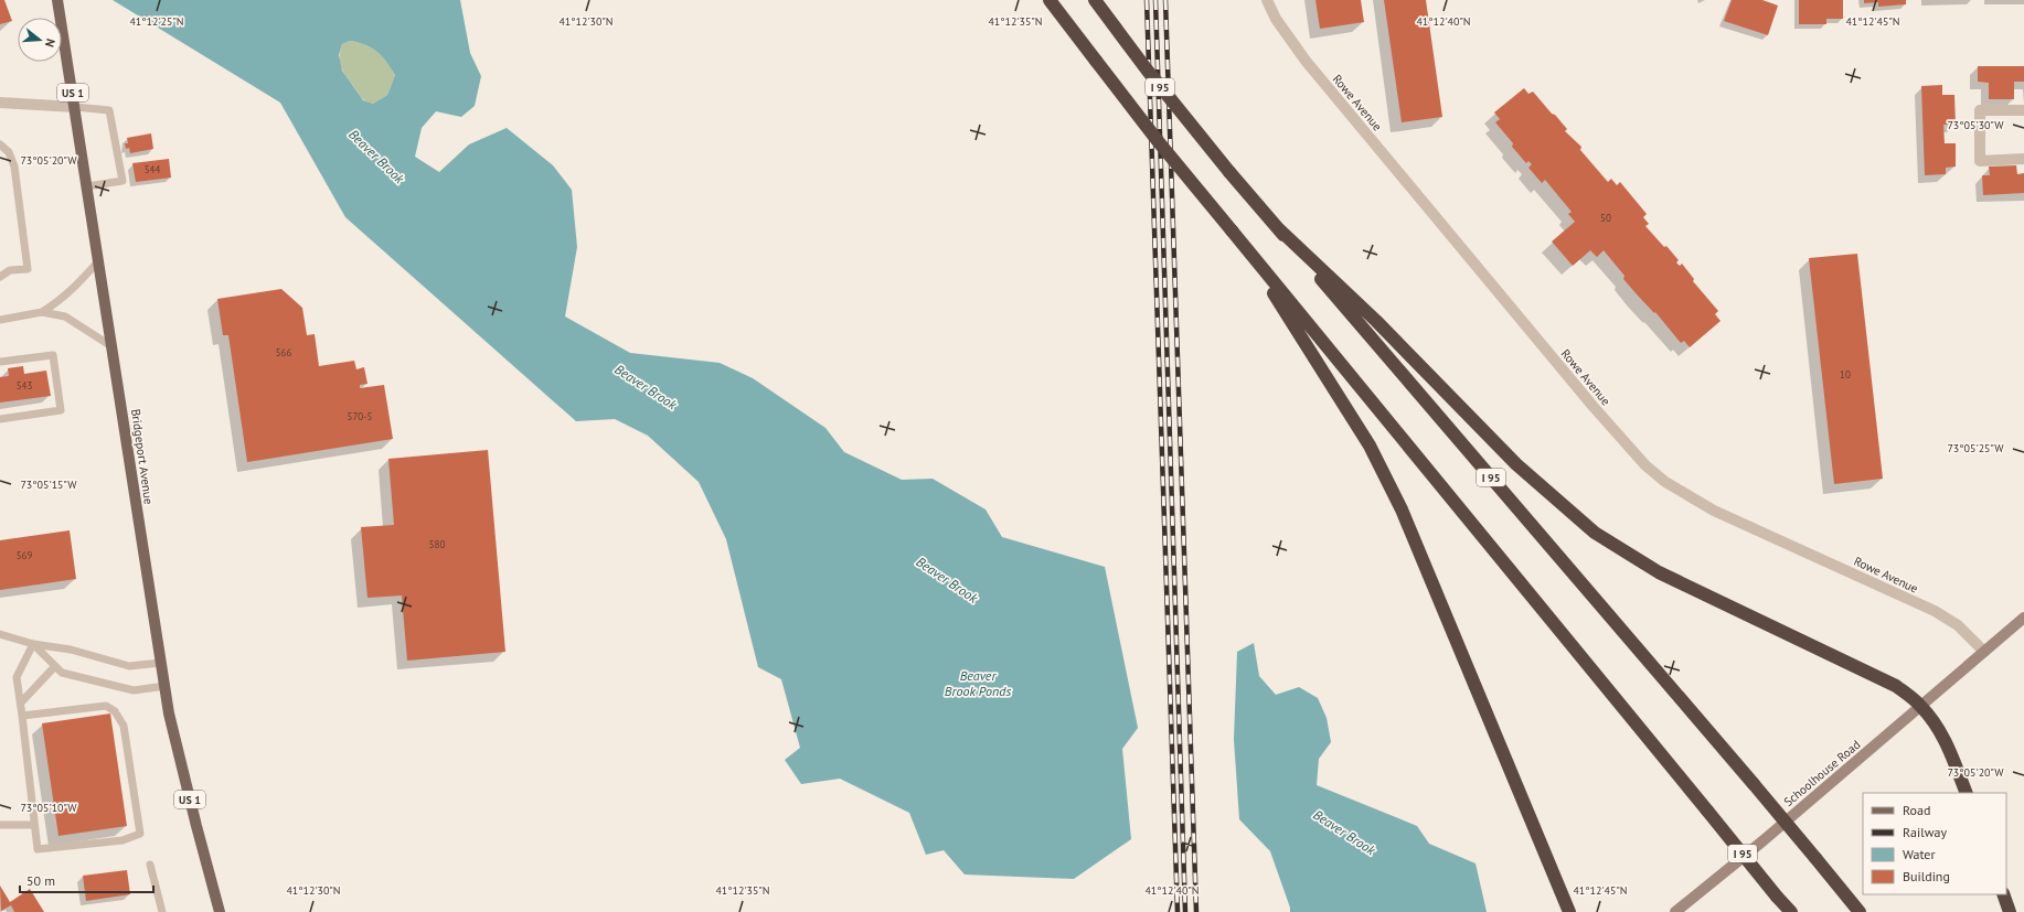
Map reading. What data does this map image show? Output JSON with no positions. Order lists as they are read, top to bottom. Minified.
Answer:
{"streets":{"highway":["I 95"],"main road":["US 1","Bridgeport Avenue","Schoolhouse Road"],"street":["Rowe Avenue"]},"crossings":[["Rowe Avenue","Schoolhouse Road"]],"water":["Beaver Brook","Beaver Brook Ponds"],"house_numbers":["544","50","566","10","543","570-5","580","569"],"legend":["Road","Railway","Water","Building"],"scale_bar":"50 m","north":"right","coordinates":["41°12'25\"N","41°12'30\"N","41°12'35\"N","41°12'40\"N","41°12'45\"N","73°05'30\"W","73°05'20\"W","73°05'25\"W","73°05'15\"W","73°05'10\"W"]}
